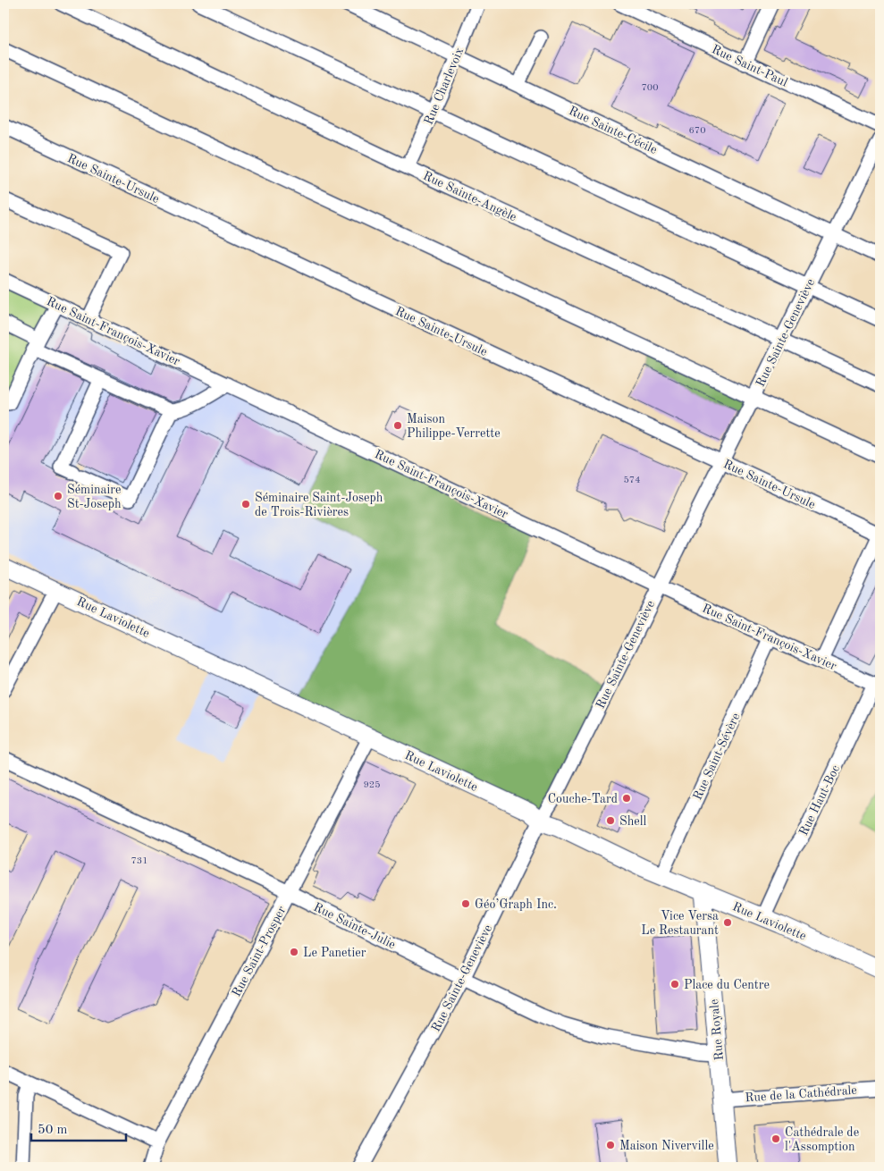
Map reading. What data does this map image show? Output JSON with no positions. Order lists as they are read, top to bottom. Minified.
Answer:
{"streets":{"main road":["Rue Laviolette","Rue Royale"],"street":["Rue Saint-Paul","Rue Charlevoix","Rue Sainte-Cécile","Rue Sainte-Ursule","Rue Sainte-Angèle","Rue Saint-François-Xavier","Rue Sainte-Geneviève","Rue Saint-Sévère","Rue Haut-Boc","Rue Sainte-Julie","Rue Saint-Prosper","Rue de la Cathédrale"]},"crossings":[["Rue Charlevoix","Rue Sainte-Cécile"],["Rue Charlevoix","Rue Sainte-Angèle"],["Rue Sainte-Cécile","Rue Sainte-Geneviève"],["Rue Sainte-Ursule","Rue Sainte-Geneviève"],["Rue Sainte-Angèle","Rue Sainte-Geneviève"],["Rue Saint-François-Xavier","Rue Sainte-Geneviève"],["Rue Saint-François-Xavier","Rue Saint-Sévère"],["Rue Saint-François-Xavier","Rue Haut-Boc"],["Rue Sainte-Geneviève","Rue Laviolette"],["Rue Sainte-Geneviève","Rue Sainte-Julie"],["Rue Laviolette","Rue Saint-Sévère"],["Rue Laviolette","Rue Haut-Boc"],["Rue Laviolette","Rue Saint-Prosper"],["Rue Laviolette","Rue Royale"],["Rue Sainte-Julie","Rue Saint-Prosper"],["Rue Sainte-Julie","Rue Royale"],["Rue Royale","Rue de la Cathédrale"]],"places":["Maison Philippe-Verrette","Séminaire St-Joseph","Séminaire Saint-Joseph de Trois‑Rivières","Couche-Tard","Shell","Géo’Graph Inc.","Vice Versa Le Restaurant","Le Panetier","Place du Centre","Cathédrale de l'Assomption","Maison Niverville"],"house_numbers":["700","670","574","925","731"],"scale_bar":"50 m"}
